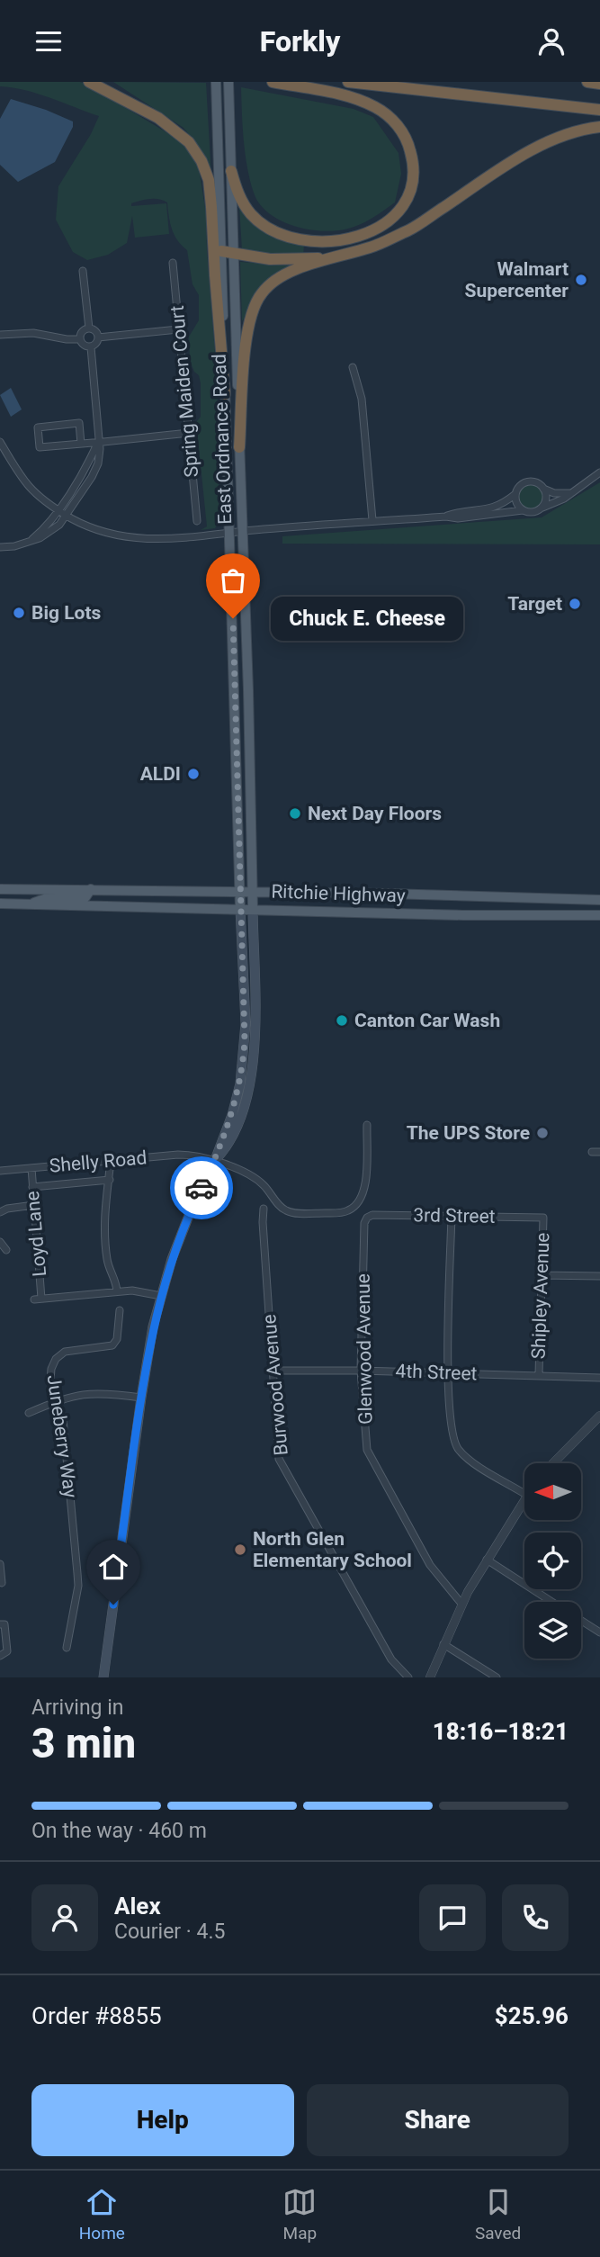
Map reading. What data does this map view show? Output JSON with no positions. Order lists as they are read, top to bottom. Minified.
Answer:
{"streets":{"main road":["East Ordnance Road","Ritchie Highway"],"street":["Spring Maiden Court","Shelly Road","3rd Street","Loyd Lane","Shipley Avenue","Glenwood Avenue","4th Street","Burwood Avenue","Juneberry Way"]},"crossings":[["East Ordnance Road","Ritchie Highway"],["Shelly Road","Loyd Lane"],["3rd Street","Shipley Avenue"],["3rd Street","Glenwood Avenue"],["Shipley Avenue","4th Street"],["Glenwood Avenue","4th Street"],["4th Street","Burwood Avenue"]],"places":["Walmart Supercenter","Target","Big Lots","Chuck E. Cheese","ALDI","Next Day Floors","Canton Car Wash","The UPS Store","North Glen Elementary School"],"north":"left","page":{"header":"Forkly","bubble":"Chuck E. Cheese","heading":["3 min","Arriving in","18:16–18:21"],"panel":["Alex","Courier · 4.5","Order #8855","$25.96"],"bar":"On the way · 460 m","buttons":["Help","Share"],"tabs":["Home","Map","Saved"]}}
